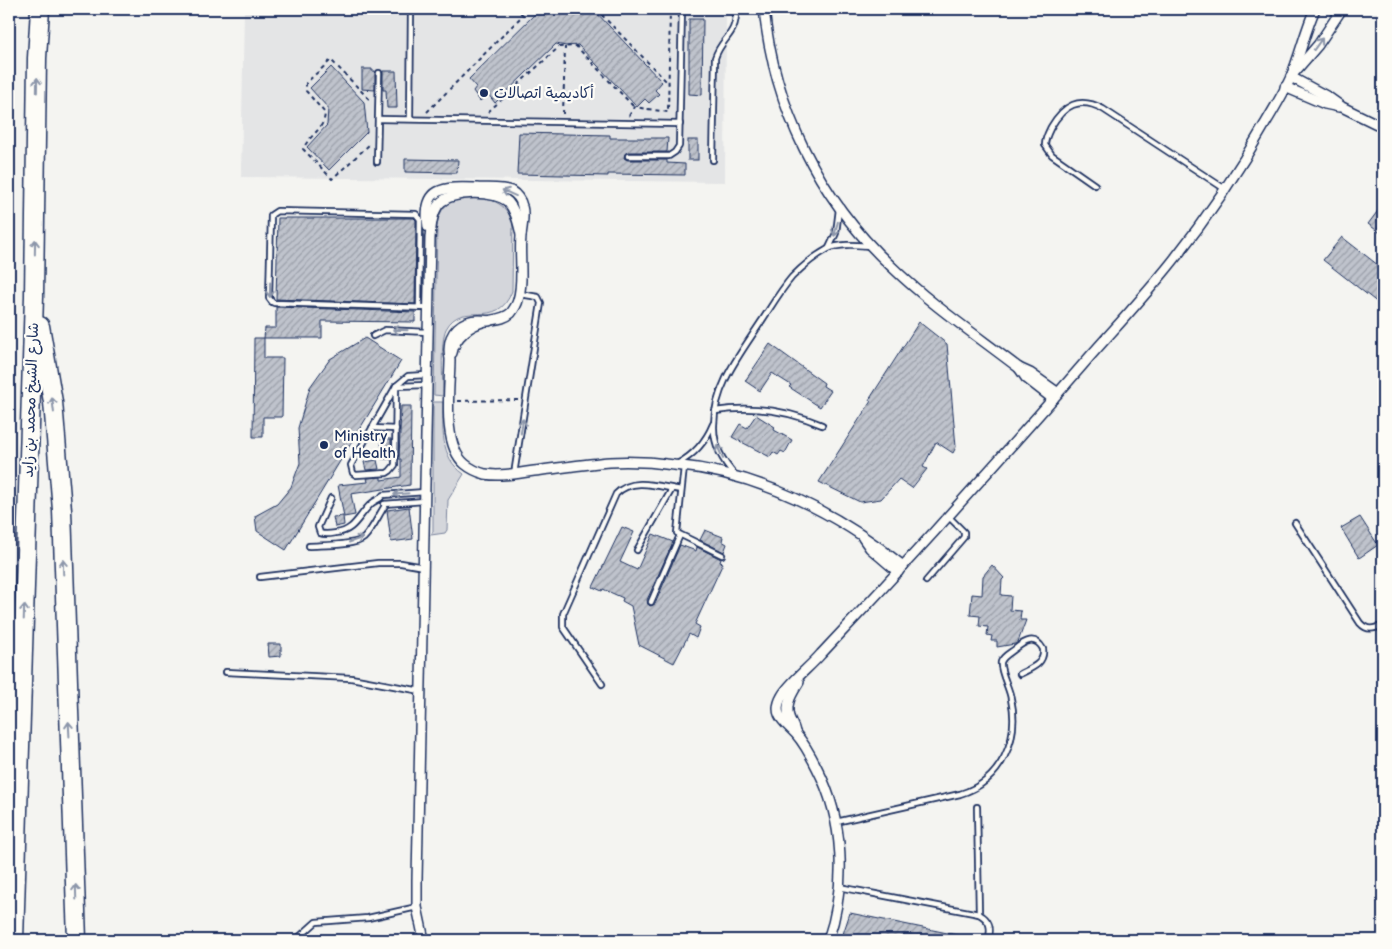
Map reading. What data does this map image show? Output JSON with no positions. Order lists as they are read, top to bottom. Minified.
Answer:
{"streets":{"highway":["شارع الشيخ محمد بن زايد"]},"places":["أكاديمية اتصالات","Ministry of Health"]}
